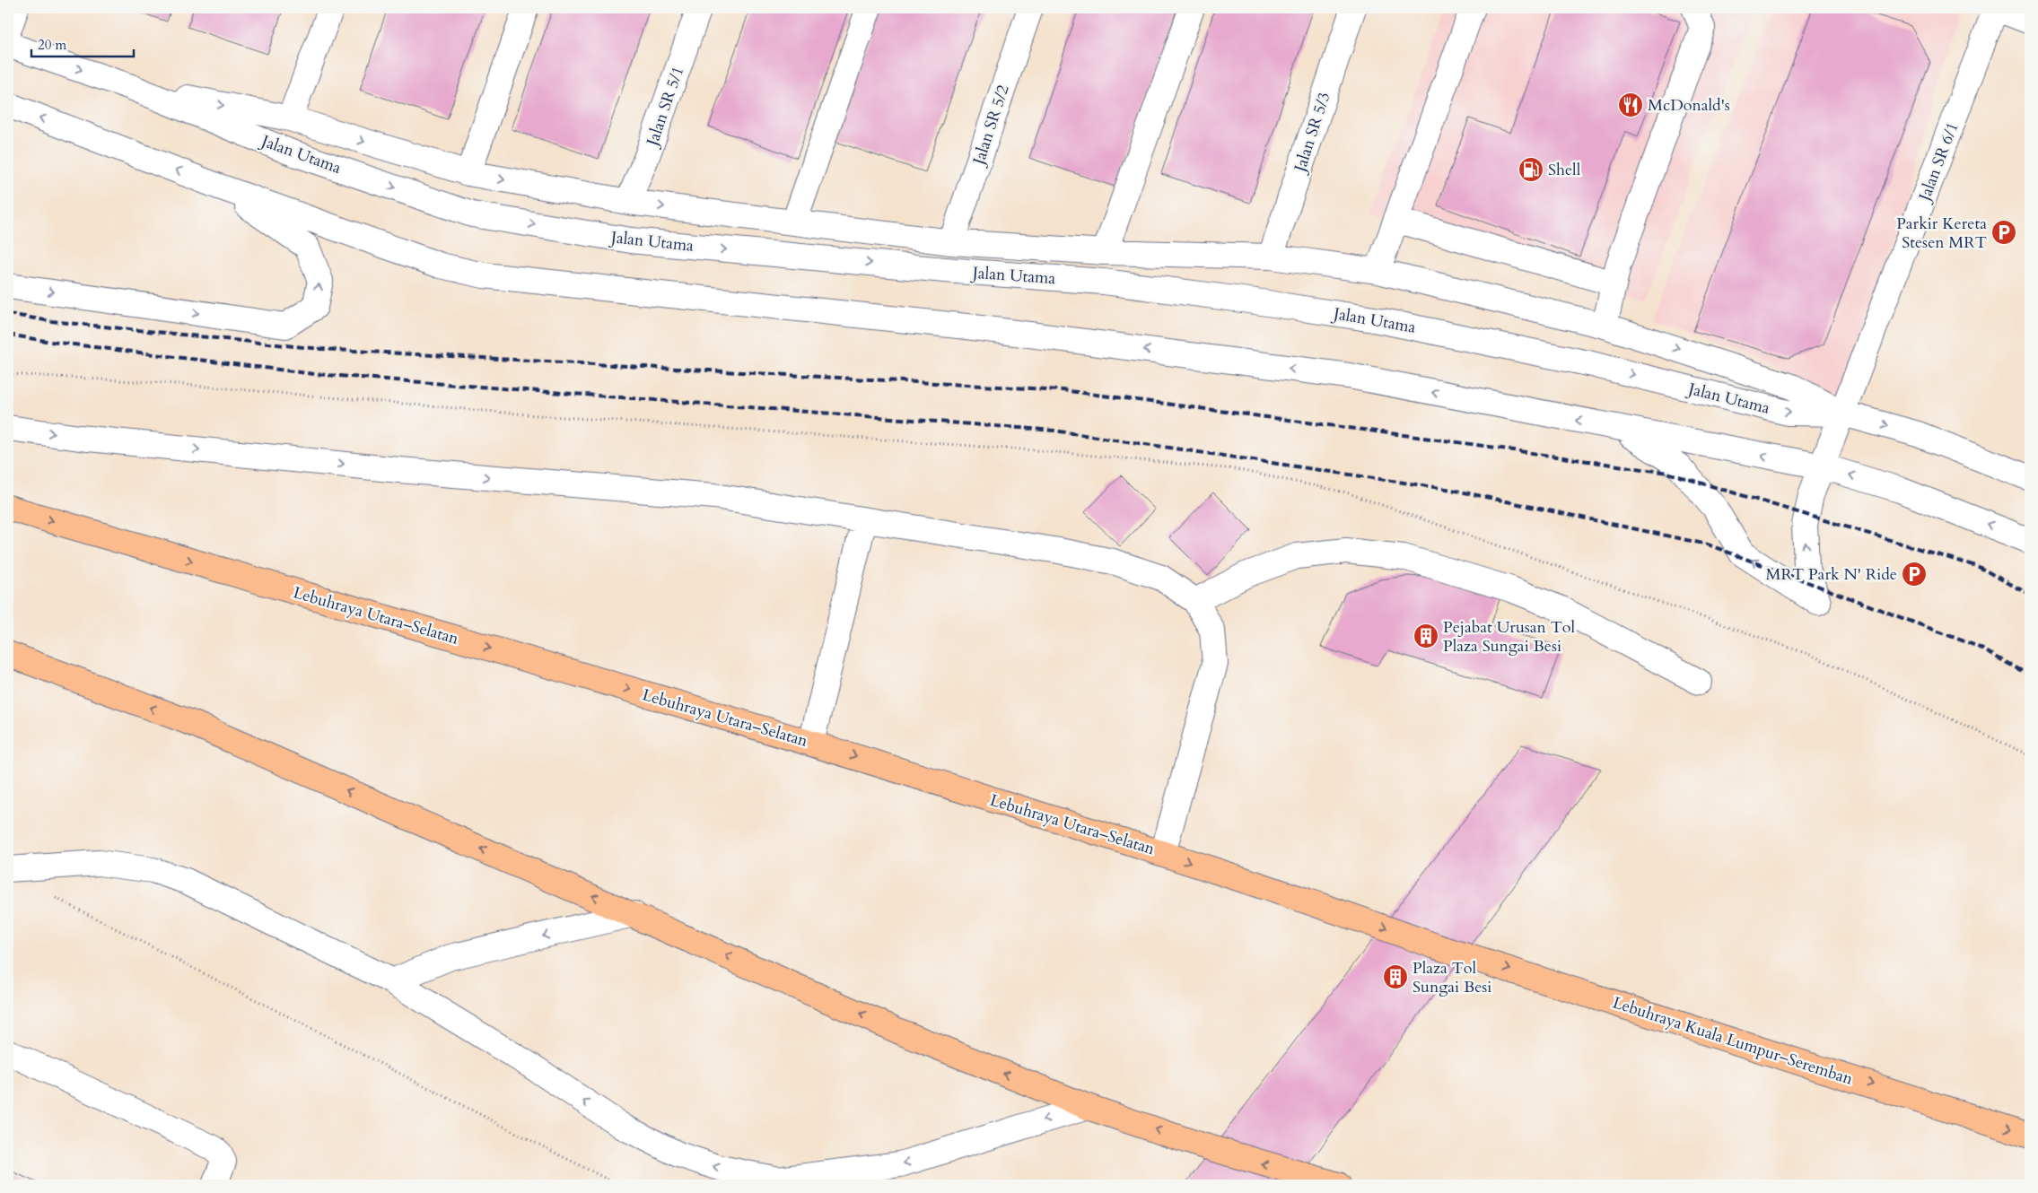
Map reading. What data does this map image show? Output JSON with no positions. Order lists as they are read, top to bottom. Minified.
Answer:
{"streets":{"highway":["Lebuhraya Utara–Selatan","Lebuhraya Kuala Lumpur–Seremban"],"street":["Jalan SR 5/1","Jalan SR 5/2","Jalan SR 5/3","Jalan Utama","Jalan SR 6/1"]},"crossings":[["Jalan Utama","Jalan SR 6/1"],["Lebuhraya Utara–Selatan","Lebuhraya Kuala Lumpur–Seremban"]],"one_way":["Lebuhraya Kuala Lumpur–Seremban"],"places":{"restaurant":["McDonald's"],"fuel station":["Shell"],"parking":["Parkir Kereta Stesen MRT","MRT Park N' Ride"],"building":["Pejabat Urusan Tol Plaza Sungai Besi","Plaza Tol Sungai Besi"]},"scale_bar":"20 m"}
